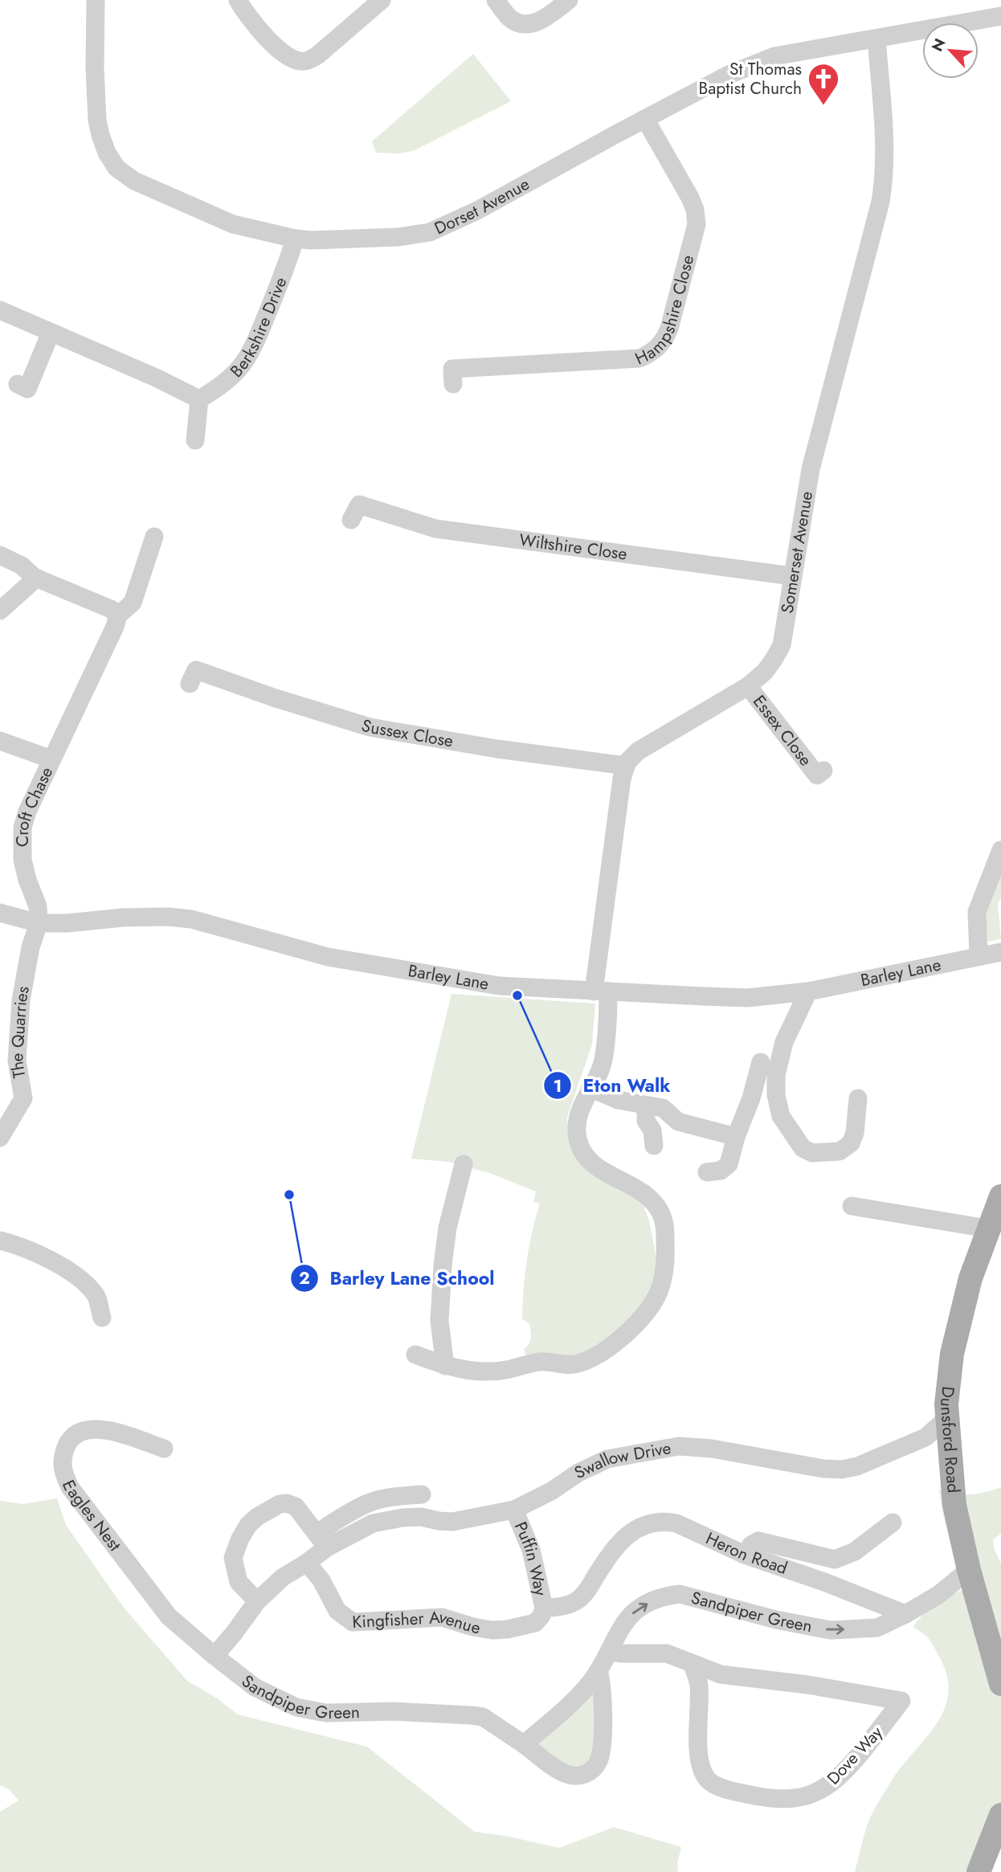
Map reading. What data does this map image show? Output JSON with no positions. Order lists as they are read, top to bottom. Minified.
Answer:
{"streets":{"main road":["Dunsford Road"],"street":["Dorset Avenue","Hampshire Close","Berkshire Drive","Wiltshire Close","Somerset Avenue","Essex Close","Sussex Close","Croft Chase","Barley Lane","The Quarries","Swallow Drive","Eagles Nest","Heron Road","Puffin Way","Sandpiper Green","Kingfisher Avenue","Dove Way"]},"crossings":[["Dorset Avenue","Hampshire Close"],["Dorset Avenue","Berkshire Drive"],["Dorset Avenue","Somerset Avenue"],["Wiltshire Close","Somerset Avenue"],["Somerset Avenue","Essex Close"],["Somerset Avenue","Sussex Close"],["Croft Chase","Barley Lane"],["Croft Chase","The Quarries"],["Barley Lane","The Quarries"],["Dunsford Road","Swallow Drive"],["Swallow Drive","Puffin Way"],["Swallow Drive","Kingfisher Avenue"],["Eagles Nest","Sandpiper Green"],["Heron Road","Puffin Way"],["Heron Road","Sandpiper Green"],["Heron Road","Kingfisher Avenue"],["Puffin Way","Kingfisher Avenue"],["Sandpiper Green","Dove Way"]],"places":{"church":["St Thomas Baptist Church"],"other":["Eton Walk","Barley Lane School"]},"north":"top left"}
